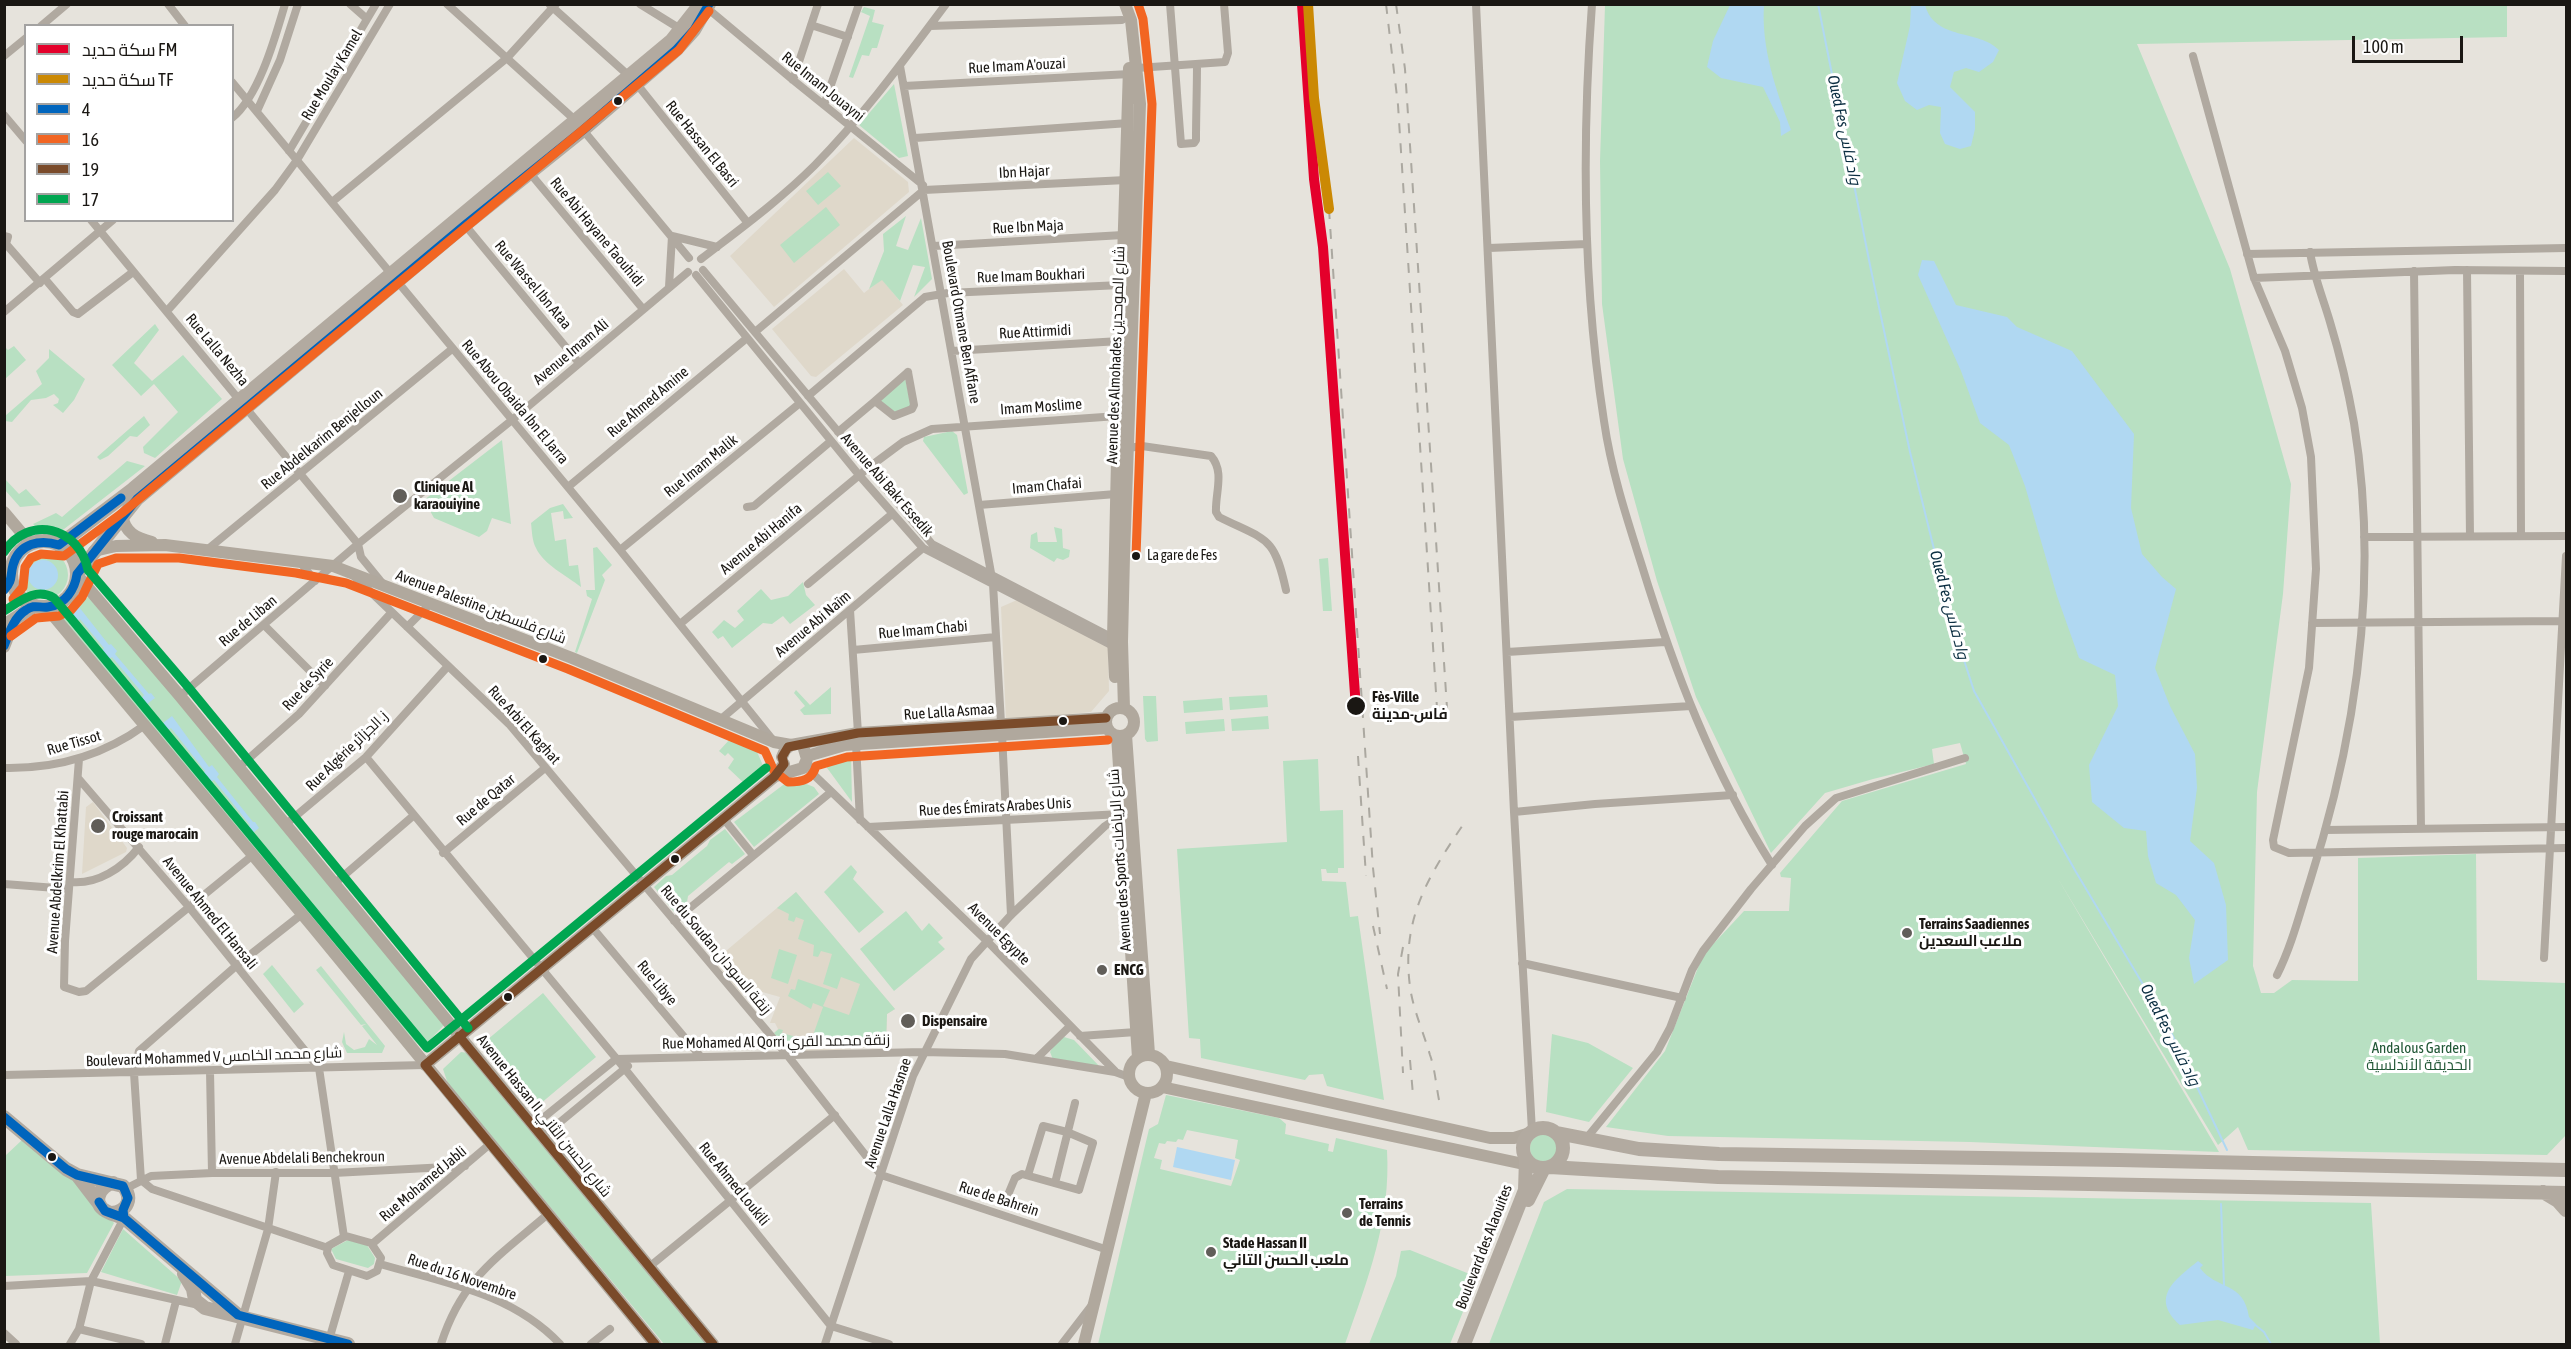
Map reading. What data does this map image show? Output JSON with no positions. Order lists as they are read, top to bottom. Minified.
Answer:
{"streets":{"main road":["Boulevard des Alaouites"],"street":["Rue Imam A'ouzai","Rue Moulay Kamel","Rue Imam Jouayni","Rue Hassan El Basri","Ibn Hajar","Rue Ibn Maja","Rue Abi Hayane Taouhidi","Rue Imam Boukhari","Rue Wassel Ibn Ataa","Boulevard Otmane Ben Affane","Rue Attirmidi","Rue Lalla Nezha","Avenue Imam Ali","Avenue des Almohades شارع الموحدين","Rue Abou Obaida Ibn El Jarra","Rue Ahmed Amine","Imam Moslime","Rue Abdelkarim Benjelloun","Rue Imam Malik","Avenue Abi Bakr Essedik","Imam Chafai","Avenue Abi Hanifa","Avenue Palestine شارع فلسطين","Rue de Liban","Avenue Abi Naïm","Rue Imam Chabi","Rue de Syrie","Rue Lalla Asmaa","Rue Arbi El Kaghat","Rue Tissot","Rue Algérie ز. الجزائر","Rue de Qatar","Rue des Émirats Arabes Unis","Avenue des Sports شارع الرياضات","Avenue Abdelkrim El Khattabi","Avenue Ahmed El Hansali","Avenue Egypte","Rue du Soudan زنقة السودان","Rue Libye","Rue Mohamed Al Qorri زنقة محمد القري","Boulevard Mohammed V شارع محمد الخامس","Avenue Lalla Hasnae","Avenue Hassan II شارع الحسن الثاني","Avenue Abdelali Benchekroun","Rue Mohamed Jabli","Rue Ahmed Loukili","Rue de Bahrein","Rue du 16 Novembre"]},"crossings":[["Rue Imam A'ouzai","Boulevard Otmane Ben Affane"],["Rue Imam A'ouzai","Avenue des Almohades شارع الموحدين"],["Rue Moulay Kamel","Rue Lalla Nezha"],["Rue Moulay Kamel","Rue Abou Obaida Ibn El Jarra"],["Rue Imam Jouayni","Ibn Hajar"],["Rue Imam Jouayni","Boulevard Otmane Ben Affane"],["Ibn Hajar","Boulevard Otmane Ben Affane"],["Ibn Hajar","Avenue des Almohades شارع الموحدين"],["Rue Ibn Maja","Boulevard Otmane Ben Affane"],["Rue Ibn Maja","Avenue des Almohades شارع الموحدين"],["Rue Abi Hayane Taouhidi","Avenue Imam Ali"],["Rue Imam Boukhari","Boulevard Otmane Ben Affane"],["Rue Imam Boukhari","Avenue des Almohades شارع الموحدين"],["Rue Wassel Ibn Ataa","Avenue Imam Ali"],["Boulevard Otmane Ben Affane","Rue Attirmidi"],["Boulevard Otmane Ben Affane","Imam Moslime"],["Boulevard Otmane Ben Affane","Avenue Abi Bakr Essedik"],["Boulevard Otmane Ben Affane","Imam Chafai"],["Boulevard Otmane Ben Affane","Rue Imam Chabi"],["Boulevard Otmane Ben Affane","Rue Lalla Asmaa"],["Boulevard Otmane Ben Affane","Rue des Émirats Arabes Unis"],["Rue Attirmidi","Avenue des Almohades شارع الموحدين"],["Rue Lalla Nezha","Avenue Imam Ali"],["Rue Lalla Nezha","Rue Abdelkarim Benjelloun"],["Rue Lalla Nezha","Avenue Palestine شارع فلسطين"],["Avenue Imam Ali","Rue Abou Obaida Ibn El Jarra"],["Avenue Imam Ali","Avenue Abi Bakr Essedik"],["Avenue Imam Ali","Avenue Palestine شارع فلسطين"],["Avenue Imam Ali","Rue de Liban"],["Avenue des Almohades شارع الموحدين","Imam Moslime"],["Avenue des Almohades شارع الموحدين","Avenue Abi Bakr Essedik"],["Avenue des Almohades شارع الموحدين","Imam Chafai"],["Avenue des Almohades شارع الموحدين","Rue Lalla Asmaa"],["Avenue des Almohades شارع الموحدين","Avenue des Sports شارع الرياضات"],["Rue Abou Obaida Ibn El Jarra","Rue Ahmed Amine"],["Rue Abou Obaida Ibn El Jarra","Rue Abdelkarim Benjelloun"],["Rue Abou Obaida Ibn El Jarra","Rue Imam Malik"],["Rue Abou Obaida Ibn El Jarra","Avenue Abi Hanifa"],["Rue Abou Obaida Ibn El Jarra","Avenue Palestine شارع فلسطين"],["Rue Abou Obaida Ibn El Jarra","Avenue Abi Naïm"],["Rue Ahmed Amine","Avenue Abi Bakr Essedik"],["Rue Abdelkarim Benjelloun","Avenue Palestine شارع فلسطين"],["Rue Imam Malik","Avenue Abi Bakr Essedik"],["Avenue Abi Bakr Essedik","Avenue Abi Hanifa"],["Avenue Abi Bakr Essedik","Avenue Abi Naïm"],["Avenue Palestine شارع فلسطين","Rue de Liban"],["Avenue Palestine شارع فلسطين","Avenue Abi Naïm"],["Avenue Palestine شارع فلسطين","Rue Lalla Asmaa"],["Avenue Palestine شارع فلسطين","Rue Arbi El Kaghat"],["Rue de Liban","Avenue Hassan II شارع الحسن الثاني"],["Rue de Syrie","Rue Arbi El Kaghat"],["Rue de Syrie","Avenue Hassan II شارع الحسن الثاني"],["Rue Lalla Asmaa","Avenue des Sports شارع الرياضات"],["Rue Lalla Asmaa","Avenue Egypte"],["Rue Arbi El Kaghat","Rue Algérie ز. الجزائر"],["Rue Arbi El Kaghat","Rue de Qatar"],["Rue Arbi El Kaghat","Rue du Soudan زنقة السودان"],["Rue Tissot","Avenue Abdelkrim El Khattabi"],["Rue Algérie ز. الجزائر","Avenue Hassan II شارع الحسن الثاني"],["Rue Algérie ز. الجزائر","Rue Ahmed Loukili"],["Rue de Qatar","Rue Ahmed Loukili"],["Rue des Émirats Arabes Unis","Avenue des Sports شارع الرياضات"],["Rue des Émirats Arabes Unis","Avenue Egypte"],["Rue des Émirats Arabes Unis","Avenue Lalla Hasnae"],["Avenue des Sports شارع الرياضات","Rue Mohamed Al Qorri زنقة محمد القري"],["Avenue des Sports شارع الرياضات","Avenue Lalla Hasnae"],["Avenue Abdelkrim El Khattabi","Avenue Ahmed El Hansali"],["Avenue Ahmed El Hansali","Boulevard Mohammed V شارع محمد الخامس"],["Avenue Egypte","Rue Mohamed Al Qorri زنقة محمد القري"],["Avenue Egypte","Avenue Lalla Hasnae"],["Rue du Soudan زنقة السودان","Rue Mohamed Al Qorri زنقة محمد القري"],["Rue du Soudan زنقة السودان","Avenue Lalla Hasnae"],["Rue du Soudan زنقة السودان","Rue de Bahrein"],["Rue Libye","Rue Mohamed Al Qorri زنقة محمد القري"],["Rue Mohamed Al Qorri زنقة محمد القري","Avenue Lalla Hasnae"],["Rue Mohamed Al Qorri زنقة محمد القري","Rue Ahmed Loukili"],["Avenue Lalla Hasnae","Rue Ahmed Loukili"],["Avenue Lalla Hasnae","Rue de Bahrein"],["Avenue Abdelali Benchekroun","Rue Mohamed Jabli"],["Rue Mohamed Jabli","Rue du 16 Novembre"]],"water":["Oued Fes واد فاس"],"parks":["Andalous Garden الحديقة الأندلسية"],"places":["Clinique Al karaouiyine","La gare de Fes","Fès-Ville فاس-مدينة","Croissant rouge marocain","Terrains Saadiennes ملاعب السعدين","ENCG","Dispensaire","Terrains de Tennis","Stade Hassan II ملعب الحسن التاني"],"lines":["rail line FM","rail line TF","transit line 4","transit line 16","transit line 17","transit line 19"],"legend":["سكة حديد FM","سكة حديد TF","4","16","19","17"],"scale_bar":"100 m"}
